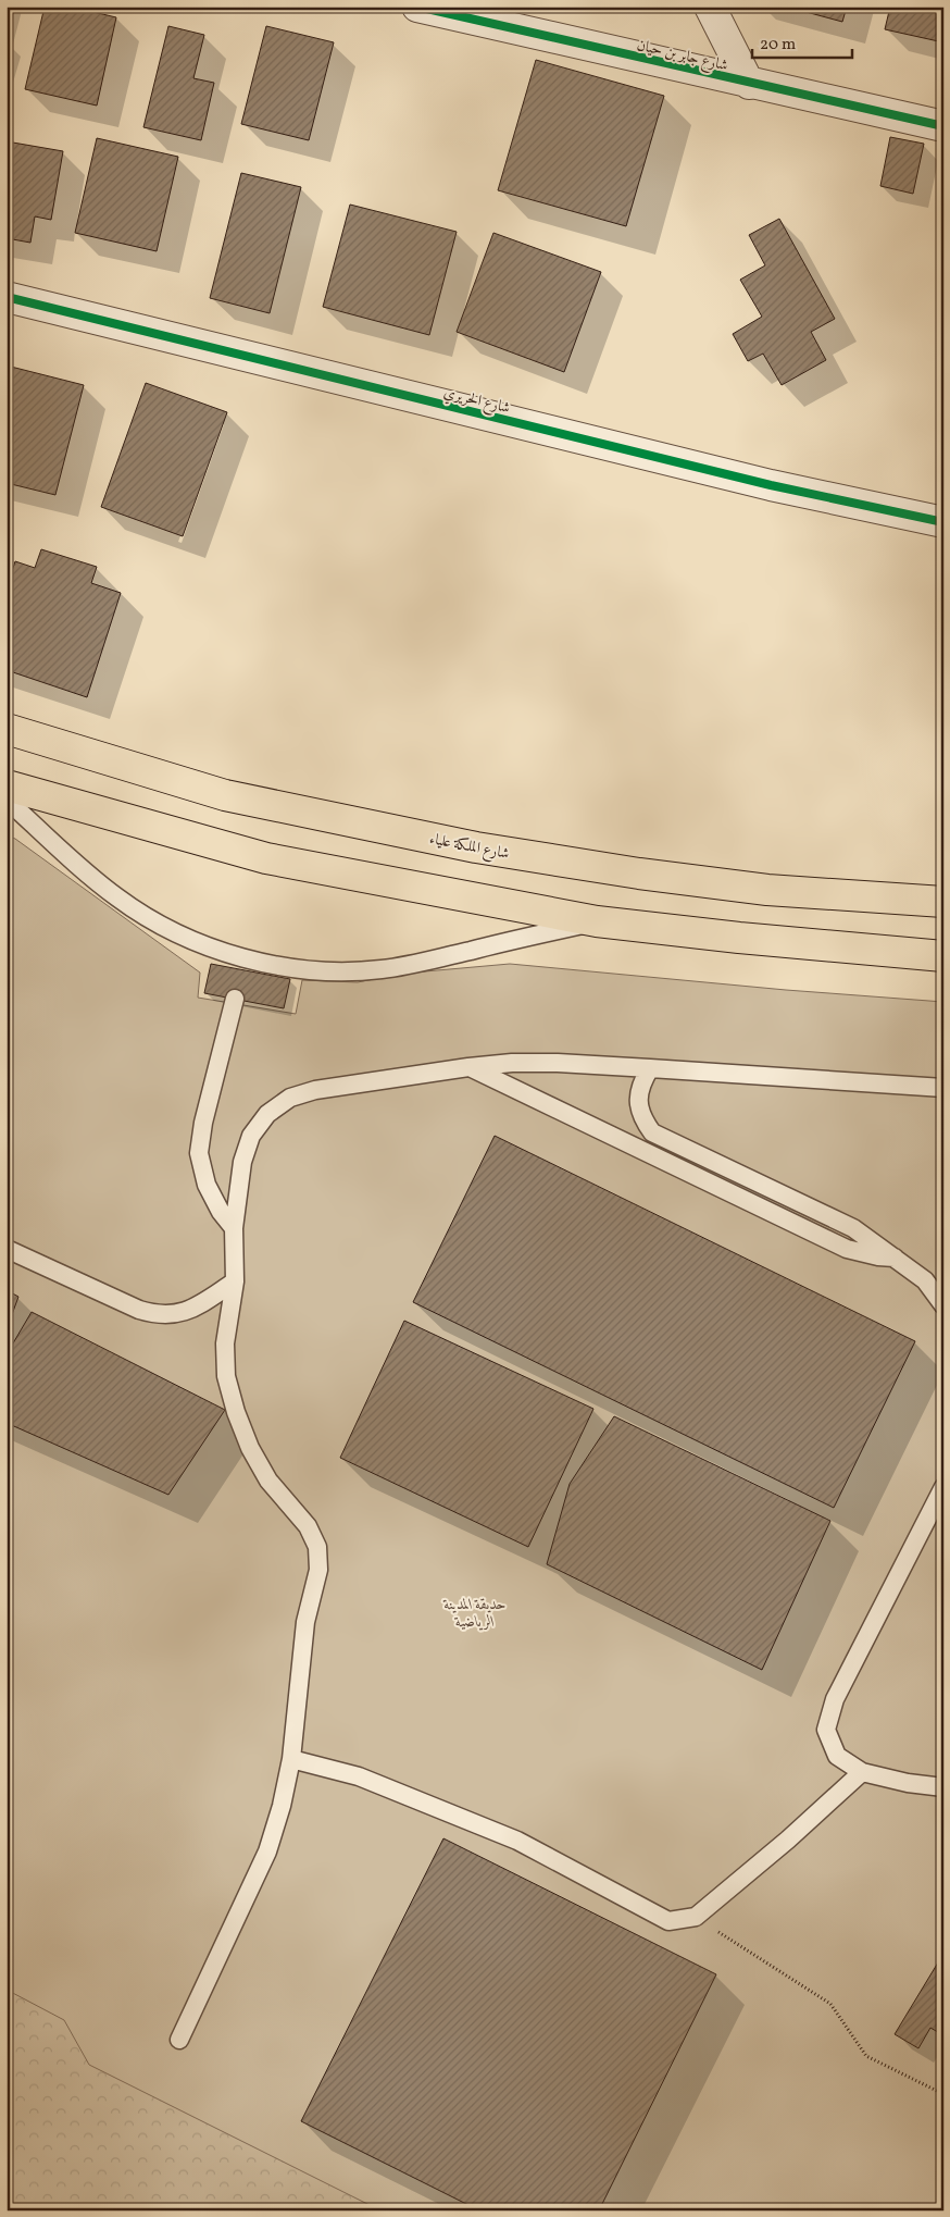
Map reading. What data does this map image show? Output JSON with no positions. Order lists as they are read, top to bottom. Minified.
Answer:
{"streets":{"main road":["شارع الملكة علياء"],"street":["شارع جابر بن حيان","شارع الحريري"]},"parks":["حديقة المدينة الرياضية"],"scale_bar":"20 m"}
